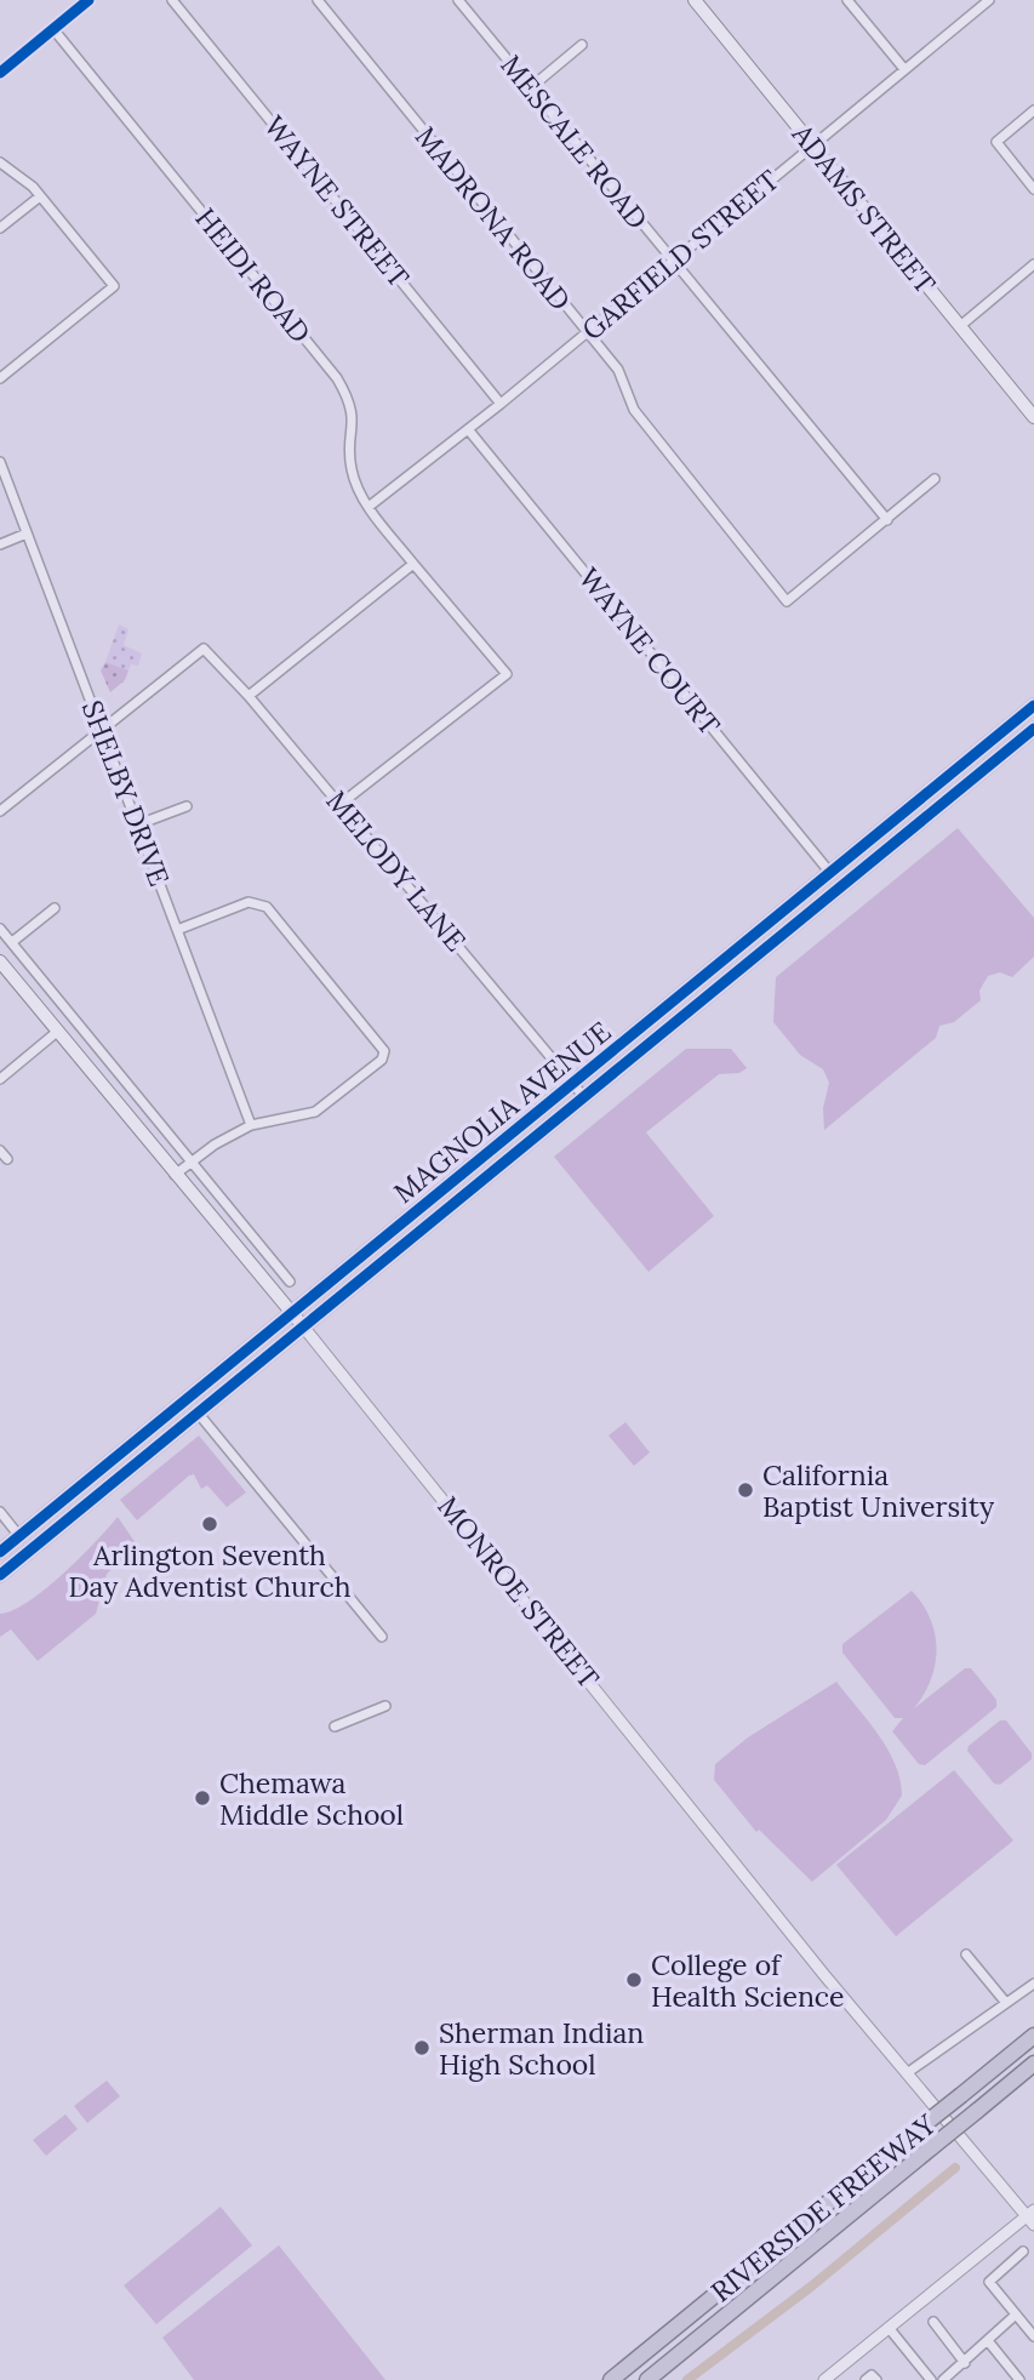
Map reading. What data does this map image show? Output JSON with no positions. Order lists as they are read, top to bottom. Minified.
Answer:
{"streets":{"highway":["RIVERSIDE FREEWAY"],"main road":["ADAMS STREET","MAGNOLIA AVENUE","MONROE STREET"],"street":["MESCALE ROAD","WAYNE STREET","MADRONA ROAD","GARFIELD STREET","HEIDI ROAD","WAYNE COURT","SHELBY DRIVE","MELODY LANE"]},"crossings":[["MESCALE ROAD","MADRONA ROAD"],["MESCALE ROAD","GARFIELD STREET"],["WAYNE STREET","GARFIELD STREET"],["ADAMS STREET","GARFIELD STREET"],["MADRONA ROAD","GARFIELD STREET"],["GARFIELD STREET","HEIDI ROAD"],["GARFIELD STREET","WAYNE COURT"],["WAYNE COURT","MAGNOLIA AVENUE"],["SHELBY DRIVE","MELODY LANE"],["MELODY LANE","MAGNOLIA AVENUE"],["MAGNOLIA AVENUE","MONROE STREET"]],"places":["California Baptist University","Arlington Seventh Day Adventist Church","Chemawa Middle School","College of Health Science","Sherman Indian High School"]}
